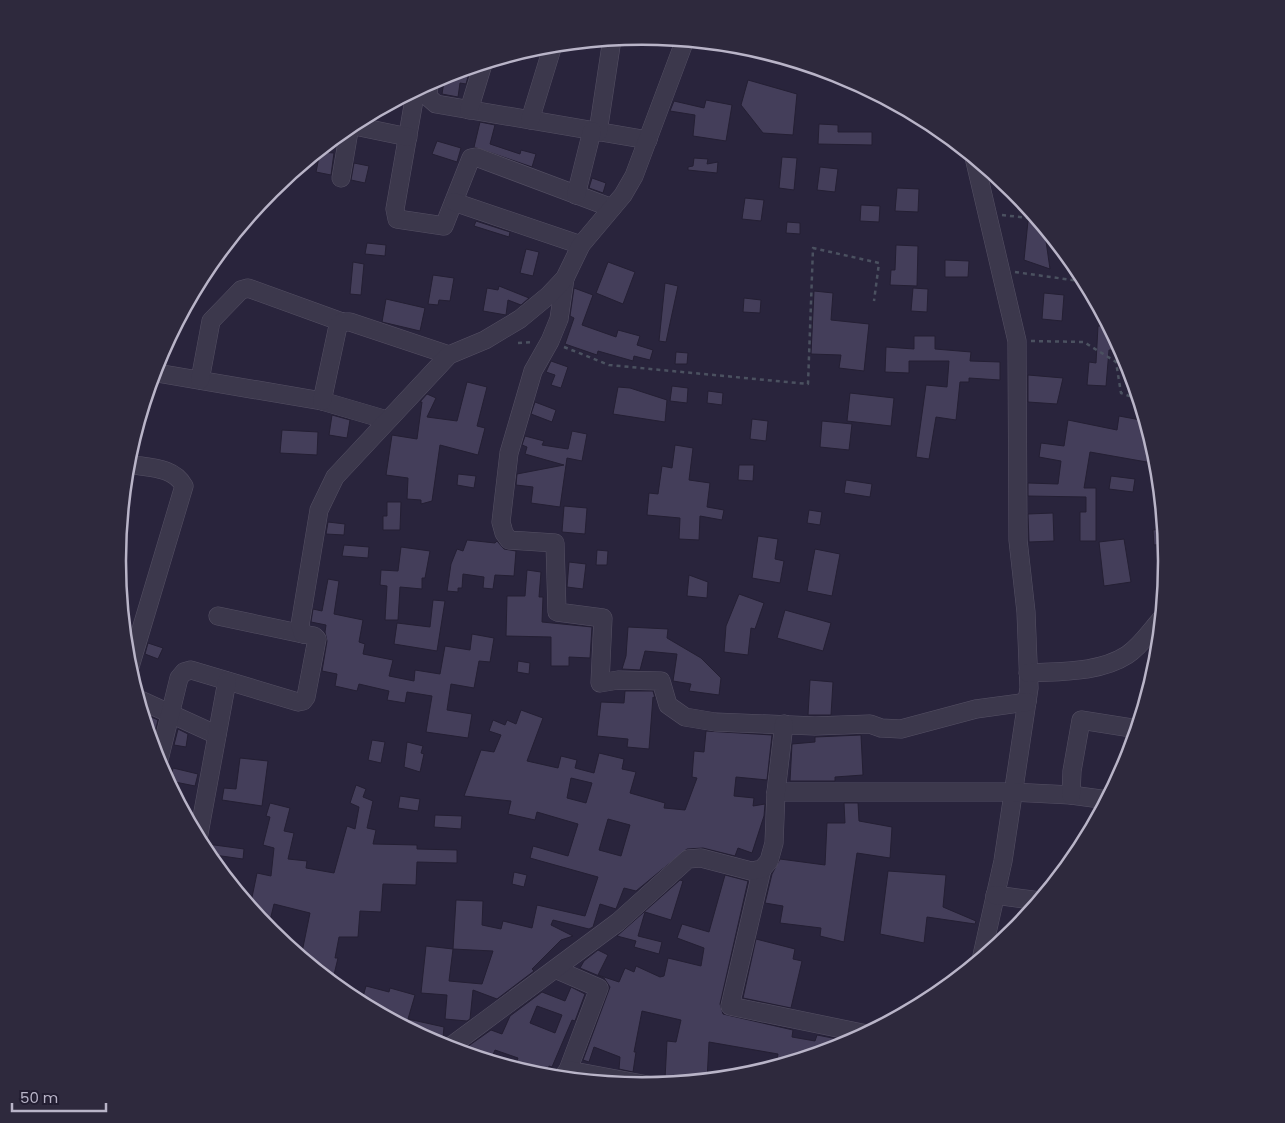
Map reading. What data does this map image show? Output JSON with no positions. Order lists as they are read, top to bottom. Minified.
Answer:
{"scale_bar":"50 m"}
